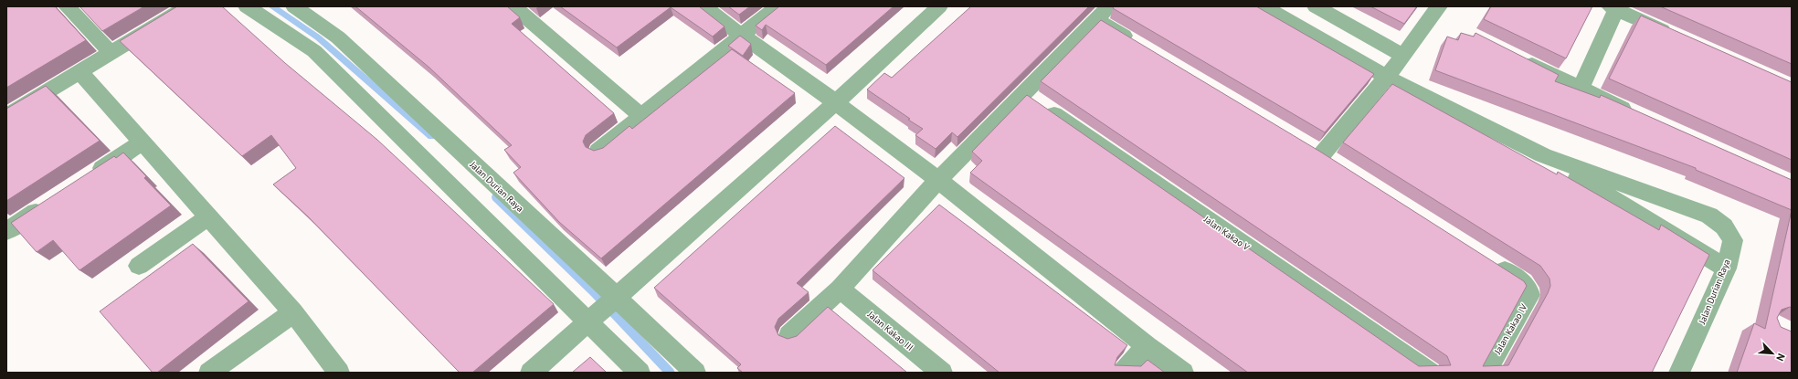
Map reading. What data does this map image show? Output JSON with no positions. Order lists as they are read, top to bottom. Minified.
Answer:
{"streets":{"street":["Jalan Durian Raya","Jalan Kakao V","Jalan Kakao IV","Jalan Kakao III"]},"north":"bottom right"}
